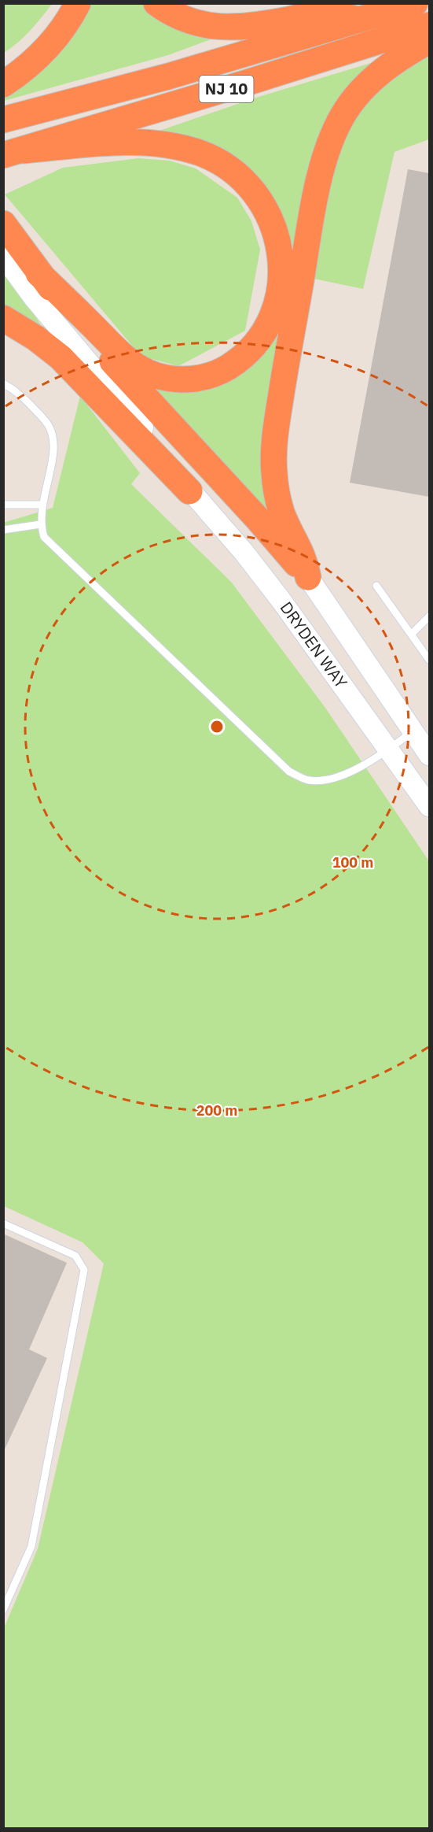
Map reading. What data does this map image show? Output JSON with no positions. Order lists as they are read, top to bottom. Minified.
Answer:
{"streets":{"highway":["NJ 10"],"street":["DRYDEN WAY"]},"rings":["100 m","200 m"]}
